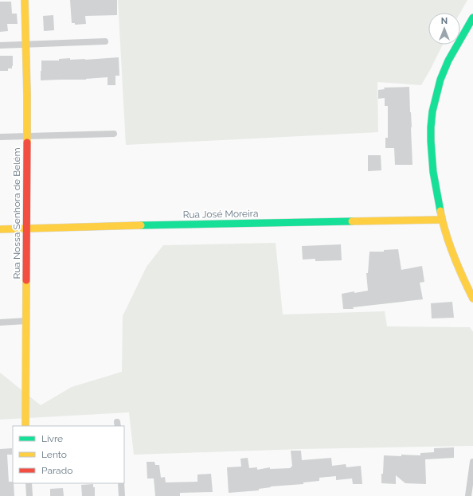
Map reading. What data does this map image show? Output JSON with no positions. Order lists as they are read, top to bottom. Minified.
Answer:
{"streets":{"street":["Rua Nossa Senhora de Belém","Rua José Moreira"]},"crossings":[["Rua Nossa Senhora de Belém","Rua José Moreira"]],"legend":["Livre","Lento","Parado"],"north":"top"}
